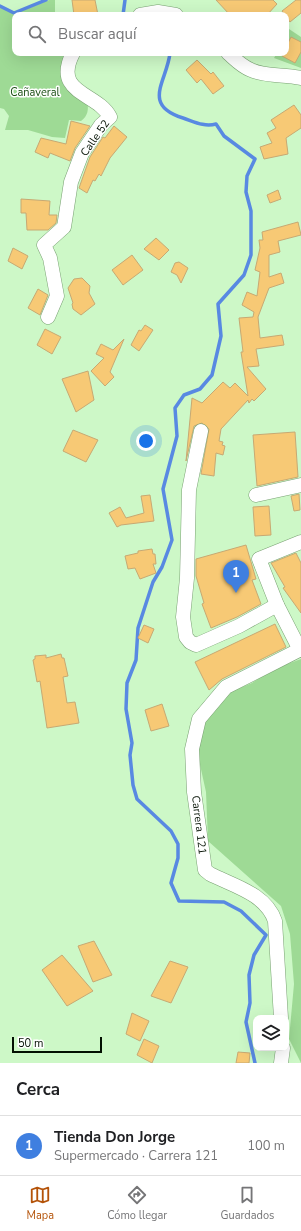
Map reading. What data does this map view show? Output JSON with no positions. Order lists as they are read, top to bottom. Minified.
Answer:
{"streets":{"street":["Calle 52","Carrera 121"]},"parks":["Cañaveral"],"scale_bar":"50 m","page":{"search":"Buscar aquí","pins":"1","scale":"50 m","heading":"Cerca","list":[{"mark":"1","name":"Tienda Don Jorge","note":"Supermercado · Carrera 121","value":"100 m"}],"nav":["Mapa","Cómo llegar","Guardados"]}}
